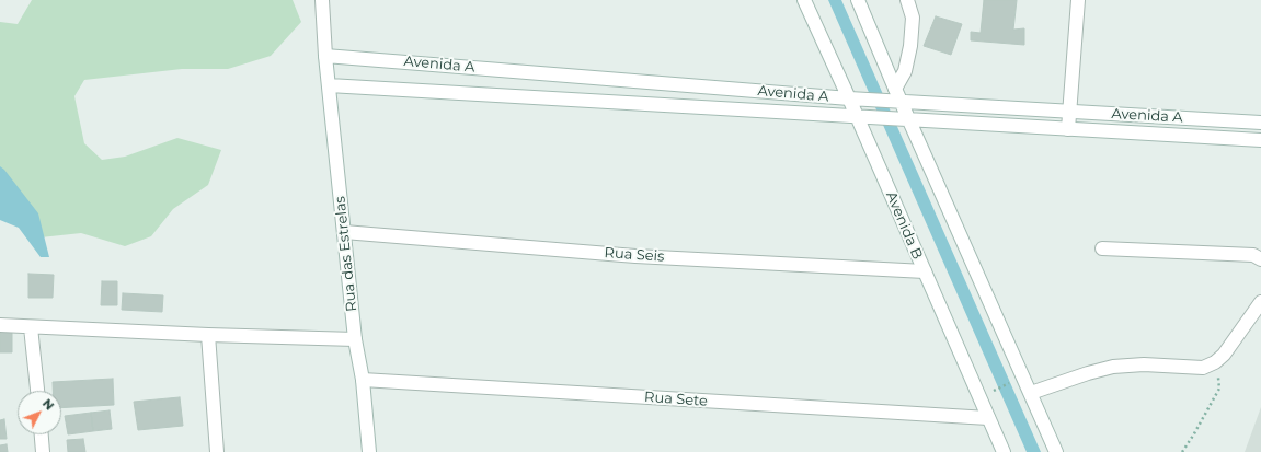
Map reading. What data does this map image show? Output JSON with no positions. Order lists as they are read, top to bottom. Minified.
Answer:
{"streets":{"street":["Avenida A","Avenida B","Rua das Estrelas","Rua Seis","Rua Sete"]},"crossings":[["Avenida A","Avenida B"],["Avenida A","Rua das Estrelas"],["Avenida B","Rua Seis"],["Avenida B","Rua Sete"],["Rua das Estrelas","Rua Seis"],["Rua das Estrelas","Rua Sete"]],"north":"top right"}
